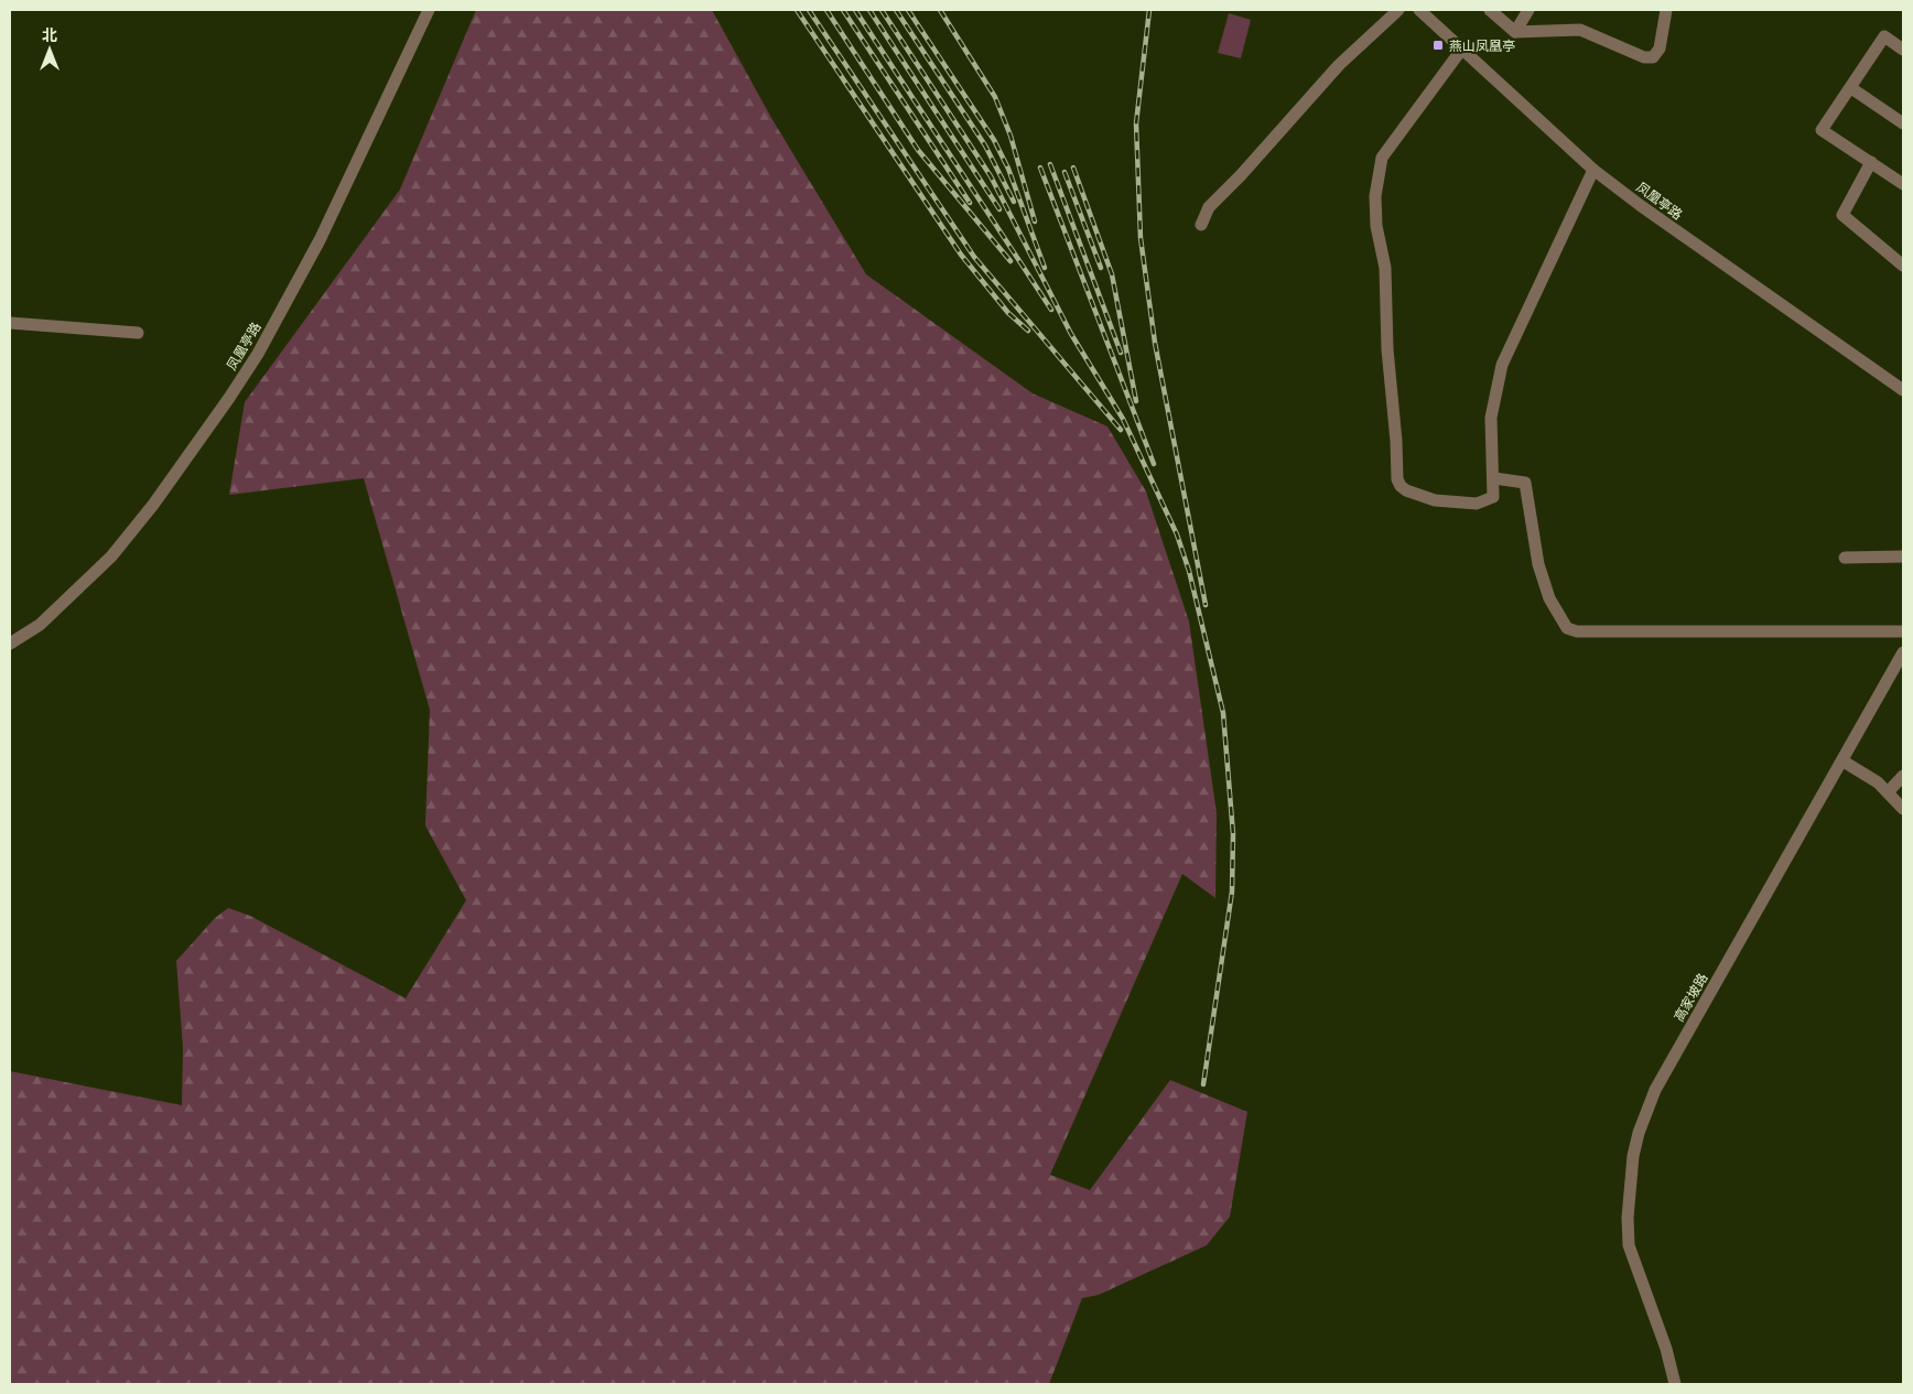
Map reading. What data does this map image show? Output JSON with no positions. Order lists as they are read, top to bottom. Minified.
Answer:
{"streets":{"street":["凤凰亭路","高家坡路"]},"places":{"transit":["燕山凤凰亭"]},"north":"top"}
